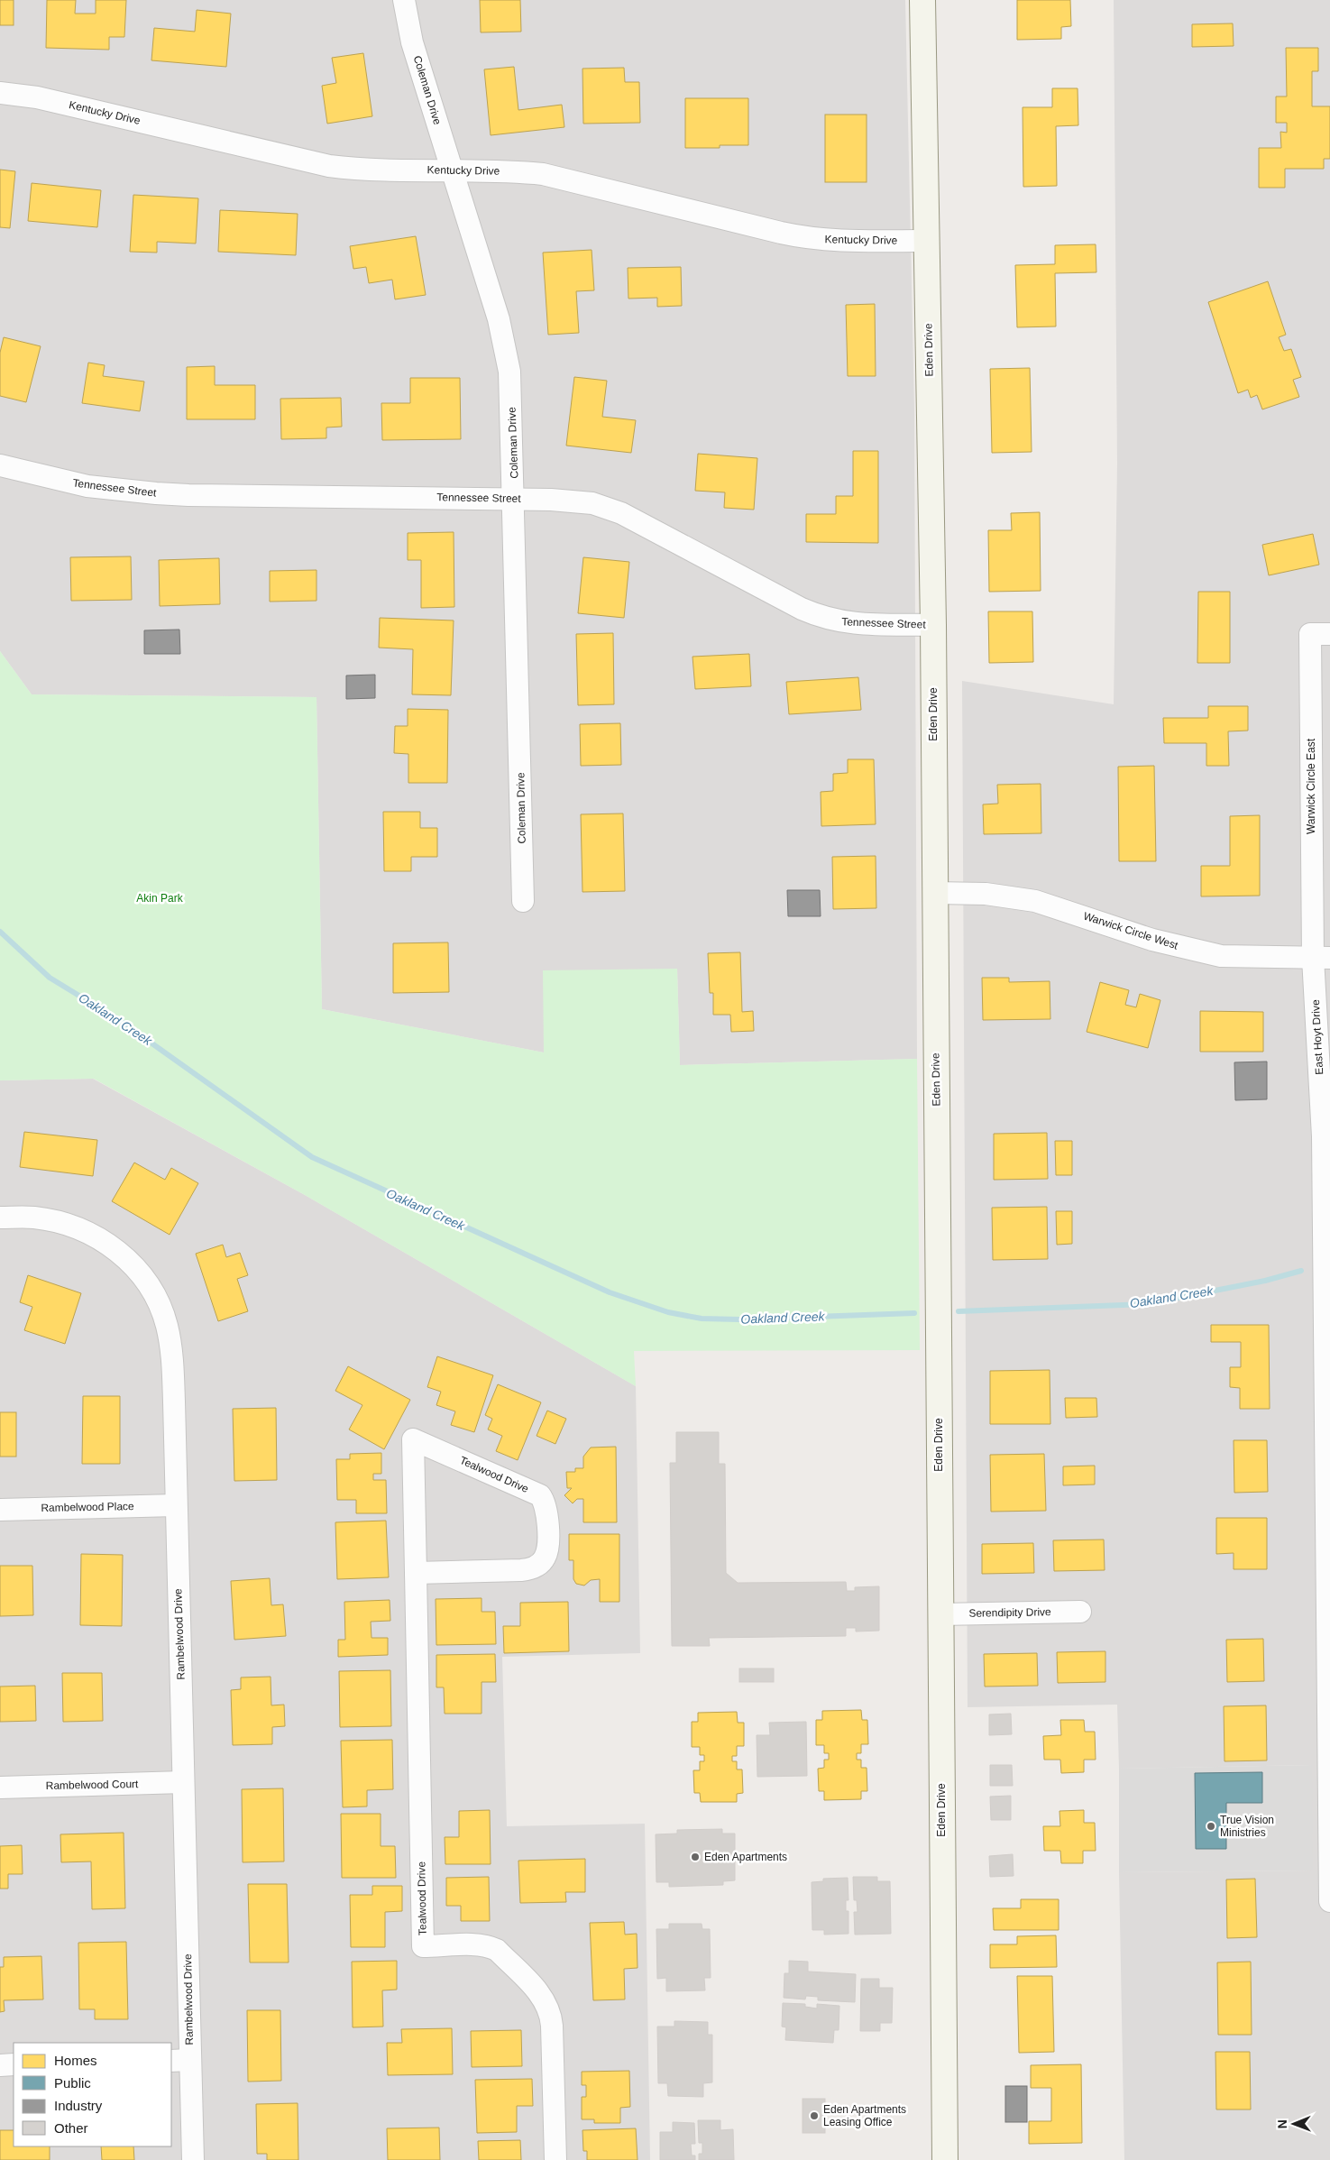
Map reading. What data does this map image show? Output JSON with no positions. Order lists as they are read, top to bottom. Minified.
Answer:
{"streets":{"street":["Coleman Drive","Kentucky Drive","Eden Drive","Tennessee Street","Warwick Circle East","Warwick Circle West","East Hoyt Drive","Tealwood Drive","Rambelwood Place","Serendipity Drive","Rambelwood Drive","Rambelwood Court"]},"crossings":[["Coleman Drive","Kentucky Drive"],["Coleman Drive","Tennessee Street"],["Kentucky Drive","Eden Drive"],["Eden Drive","Tennessee Street"],["Eden Drive","Warwick Circle West"],["Eden Drive","Serendipity Drive"],["Warwick Circle East","Warwick Circle West"],["Warwick Circle East","East Hoyt Drive"],["Warwick Circle West","East Hoyt Drive"],["Rambelwood Place","Rambelwood Drive"],["Rambelwood Drive","Rambelwood Court"]],"water":["Oakland Creek"],"parks":["Akin Park"],"places":["True Vision Ministries","Eden Apartments","Eden Apartments Leasing Office"],"legend":["Homes","Public","Industry","Other"],"north":"left"}
